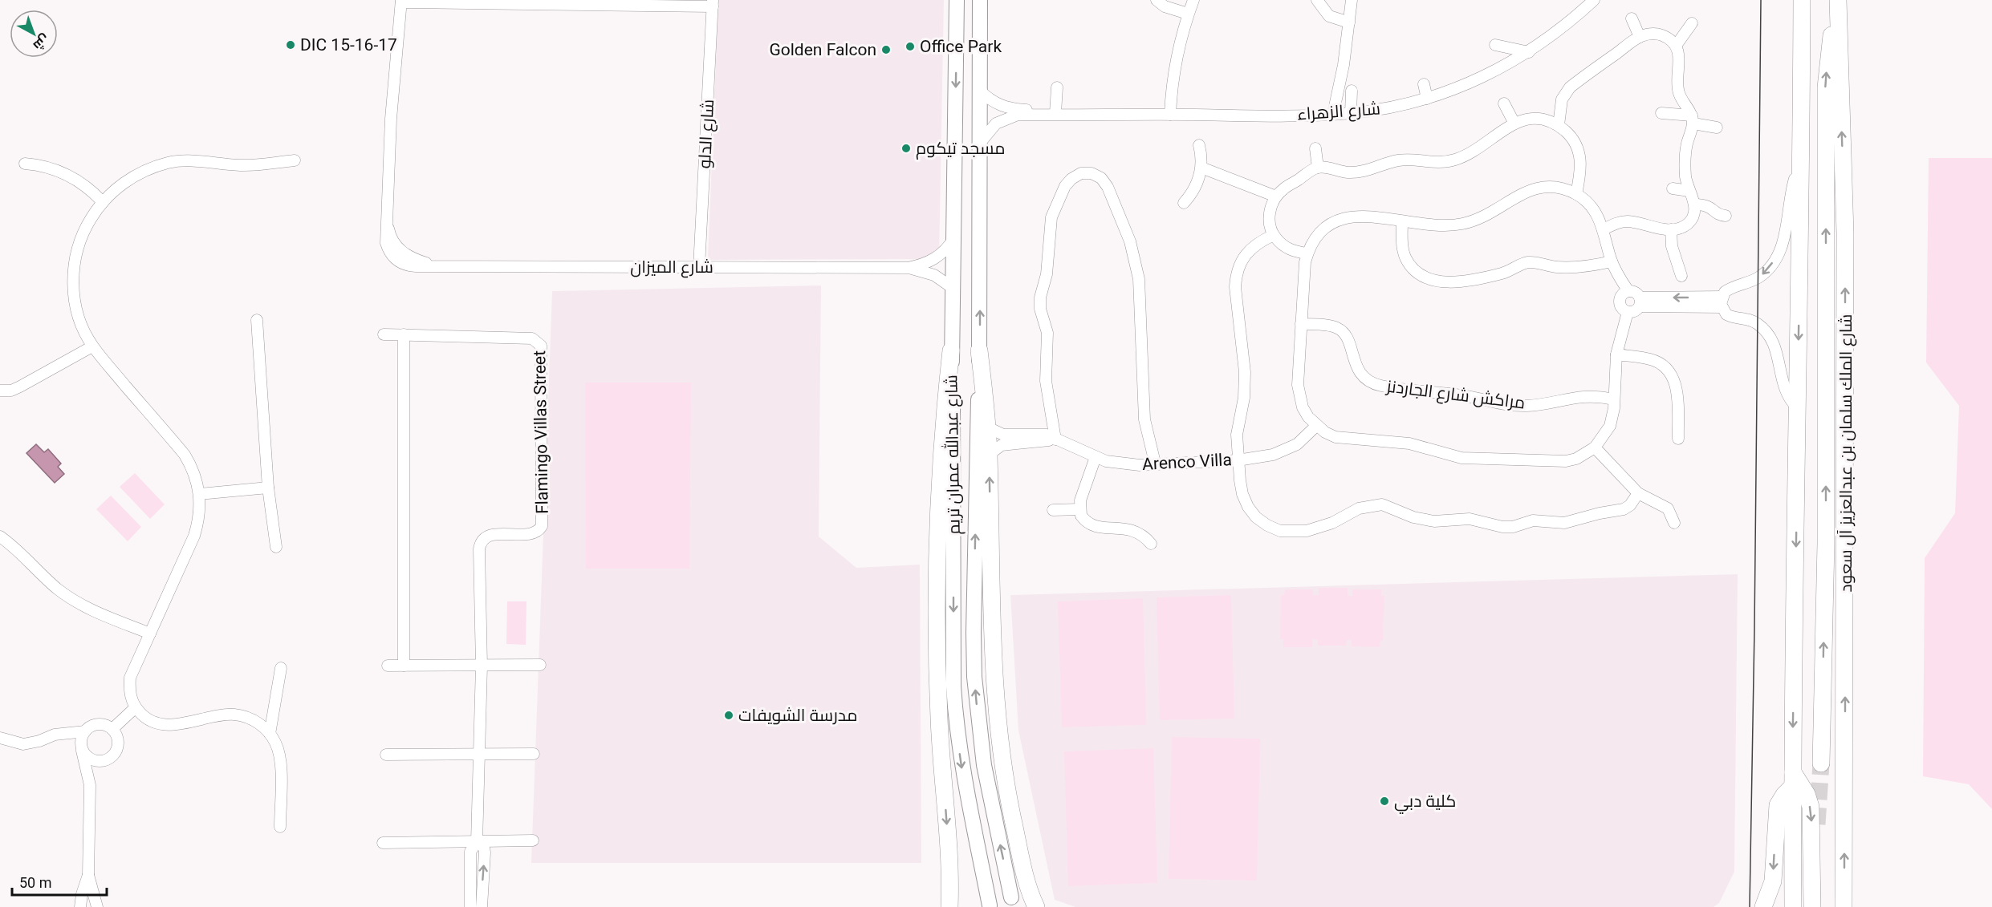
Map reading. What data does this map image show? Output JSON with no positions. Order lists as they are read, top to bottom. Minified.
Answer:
{"streets":{"main road":["شارع الملك سلمان بن عبدالعزيز آل سعود","شارع عبدالله عمران تريم"],"street":["شارع الزهراء","شارع الدلو","شارع الميزان","مراكش شارع الجاردنز","Flamingo Villas Street","Arenco Villa"]},"crossings":[["شارع الزهراء","شارع عبدالله عمران تريم"],["شارع الدلو","شارع الميزان"],["شارع الميزان","شارع عبدالله عمران تريم"]],"places":["DIC 15-16-17","Office Park","Golden Falcon","مسجد تيكوم","مدرسة الشويفات","كلية دبي"],"scale_bar":"50 m","north":"bottom right"}
